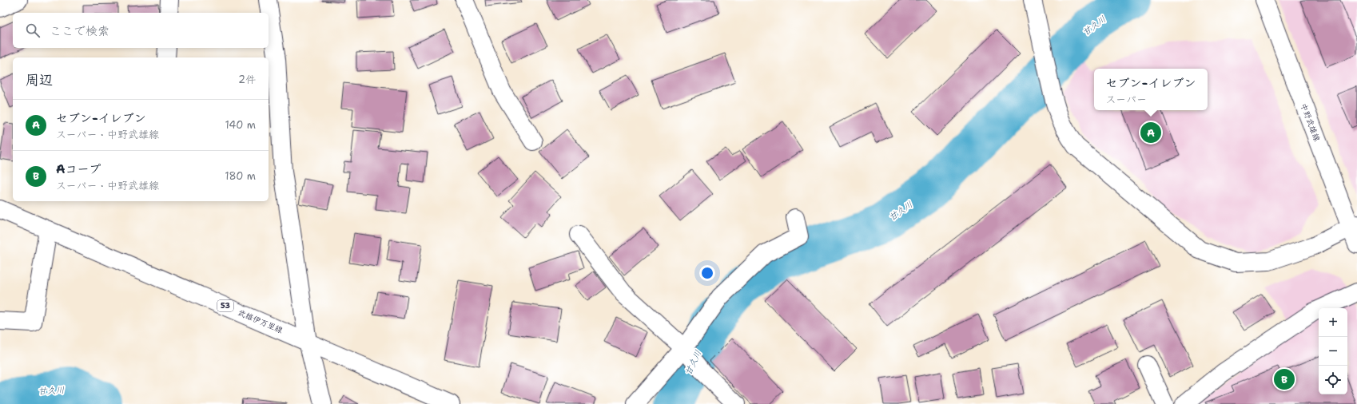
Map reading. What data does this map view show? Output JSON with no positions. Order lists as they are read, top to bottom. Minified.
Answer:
{"streets":{"street":["中野武雄線","53","武雄伊万里線"]},"water":["甘久川"],"page":{"search":"ここで検索","heading":["周辺","2件"],"popup":["セブン-イレブン","スーパー"],"list":[{"mark":"A","name":"セブン-イレブン","note":"スーパー · 中野武雄線","value":"140 m"},{"mark":"B","name":"Aコープ","note":"スーパー · 中野武雄線","value":"180 m"}],"pins":["A","B"],"map_buttons":["+","−"]}}
